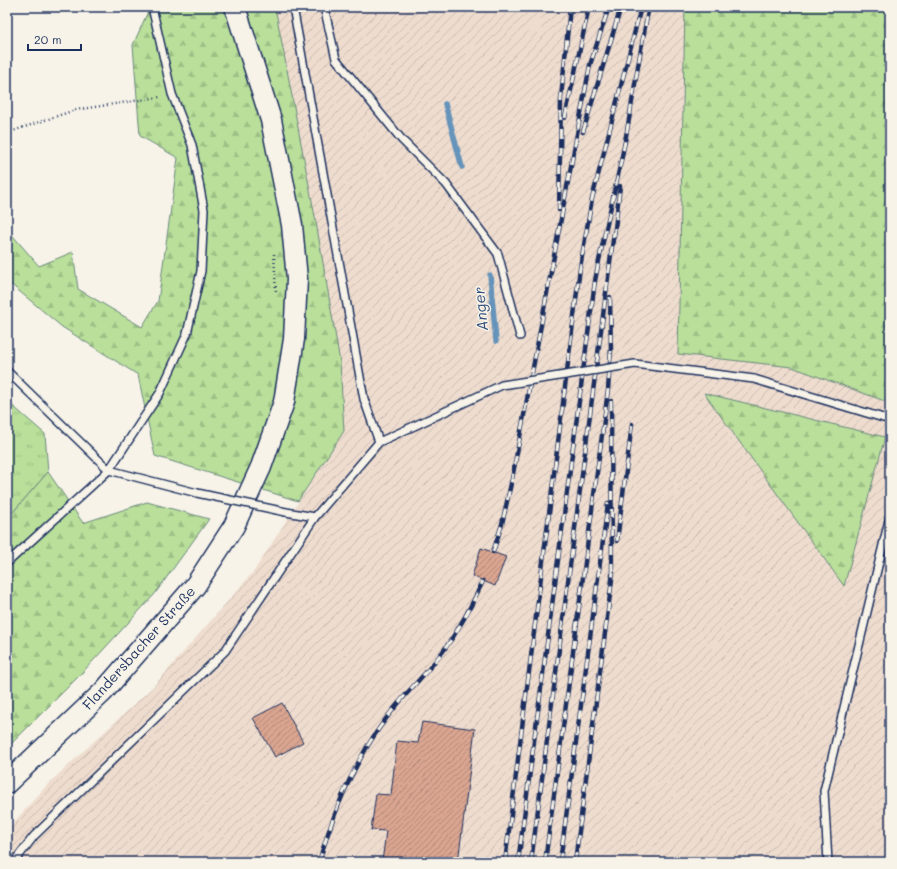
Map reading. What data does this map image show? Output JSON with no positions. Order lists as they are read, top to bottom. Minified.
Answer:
{"streets":{"street":["Flandersbacher Straße"]},"water":["Anger"],"scale_bar":"20 m"}
